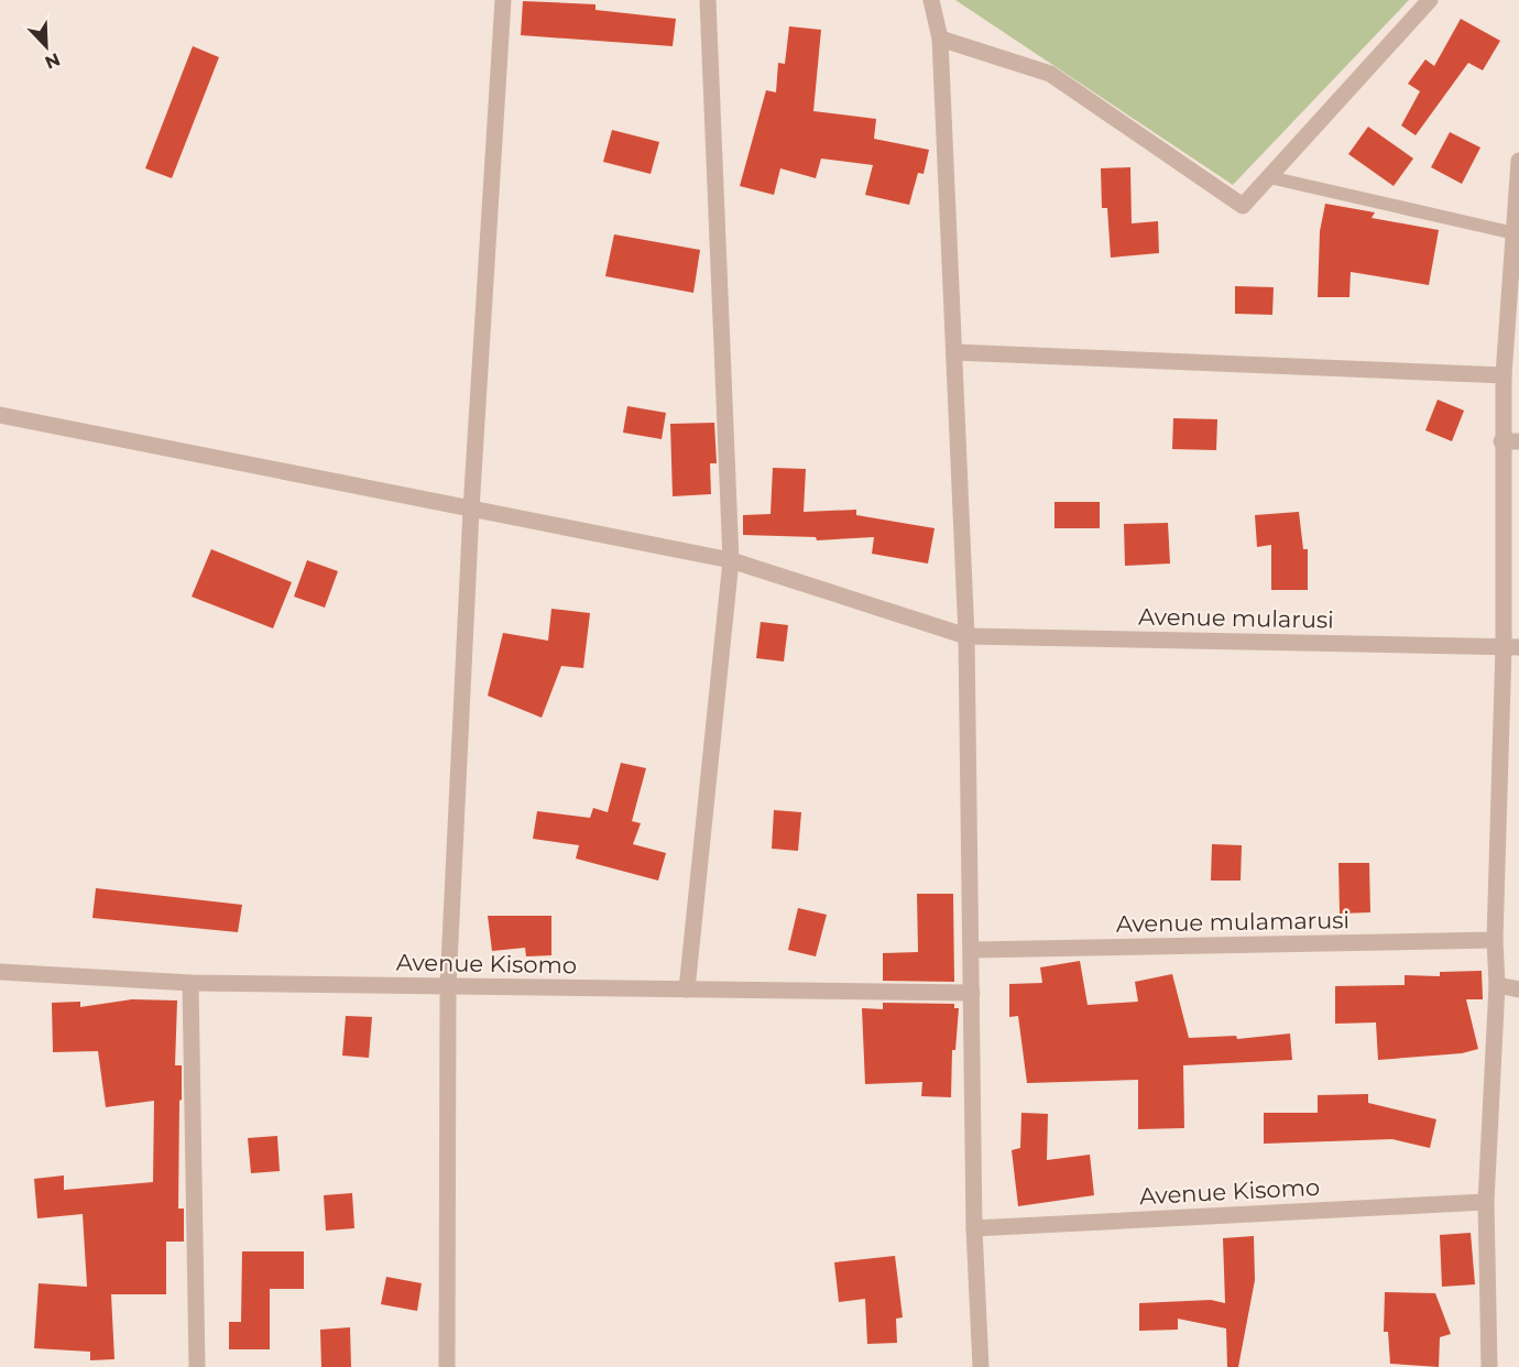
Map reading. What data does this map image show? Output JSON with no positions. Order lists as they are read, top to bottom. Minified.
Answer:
{"streets":{"street":["Avenue mularusi","Avenue mulamarusi","Avenue Kisomo"]},"north":"bottom right"}
